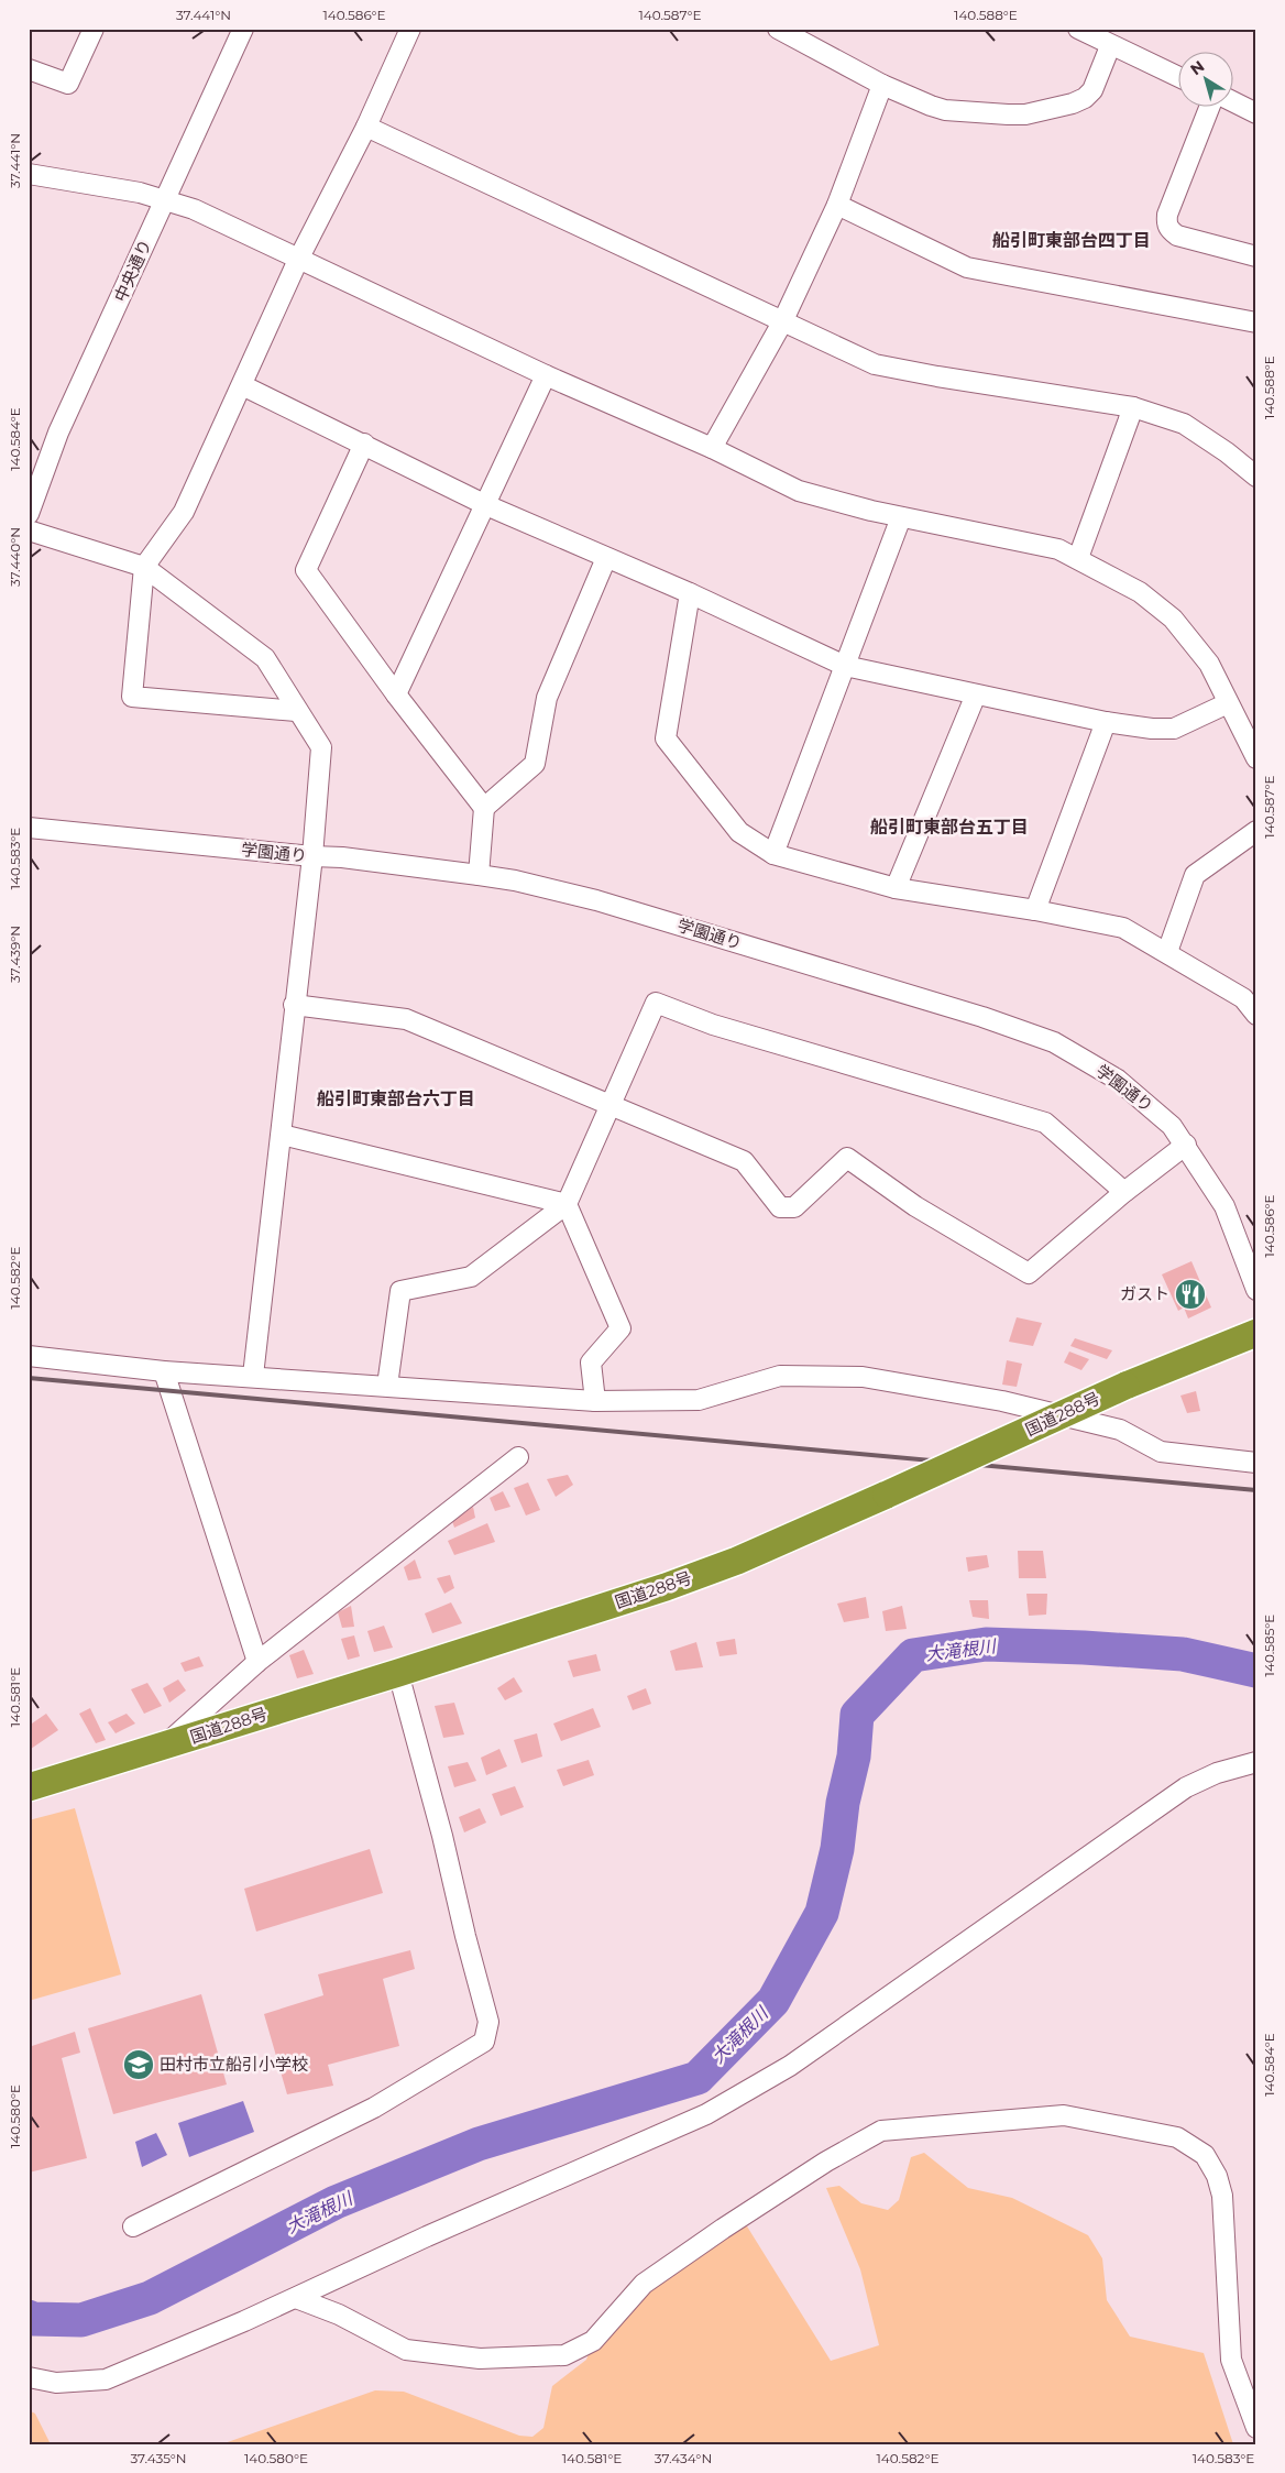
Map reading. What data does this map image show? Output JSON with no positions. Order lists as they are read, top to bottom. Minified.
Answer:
{"streets":{"highway":["国道288号"],"street":["中央通り","学園通り"]},"districts":["船引町東部台四丁目","船引町東部台五丁目","船引町東部台六丁目"],"water":["大滝根川"],"places":{"restaurant":["ガスト"],"school or university":["田村市立船引小学校"]},"north":"top left","coordinates":["37.441°N","140.586°E","140.587°E","140.588°E","140.584°E","37.440°N","140.583°E","37.439°N","140.582°E","140.585°E","140.581°E","140.580°E","37.435°N","37.434°N"]}
